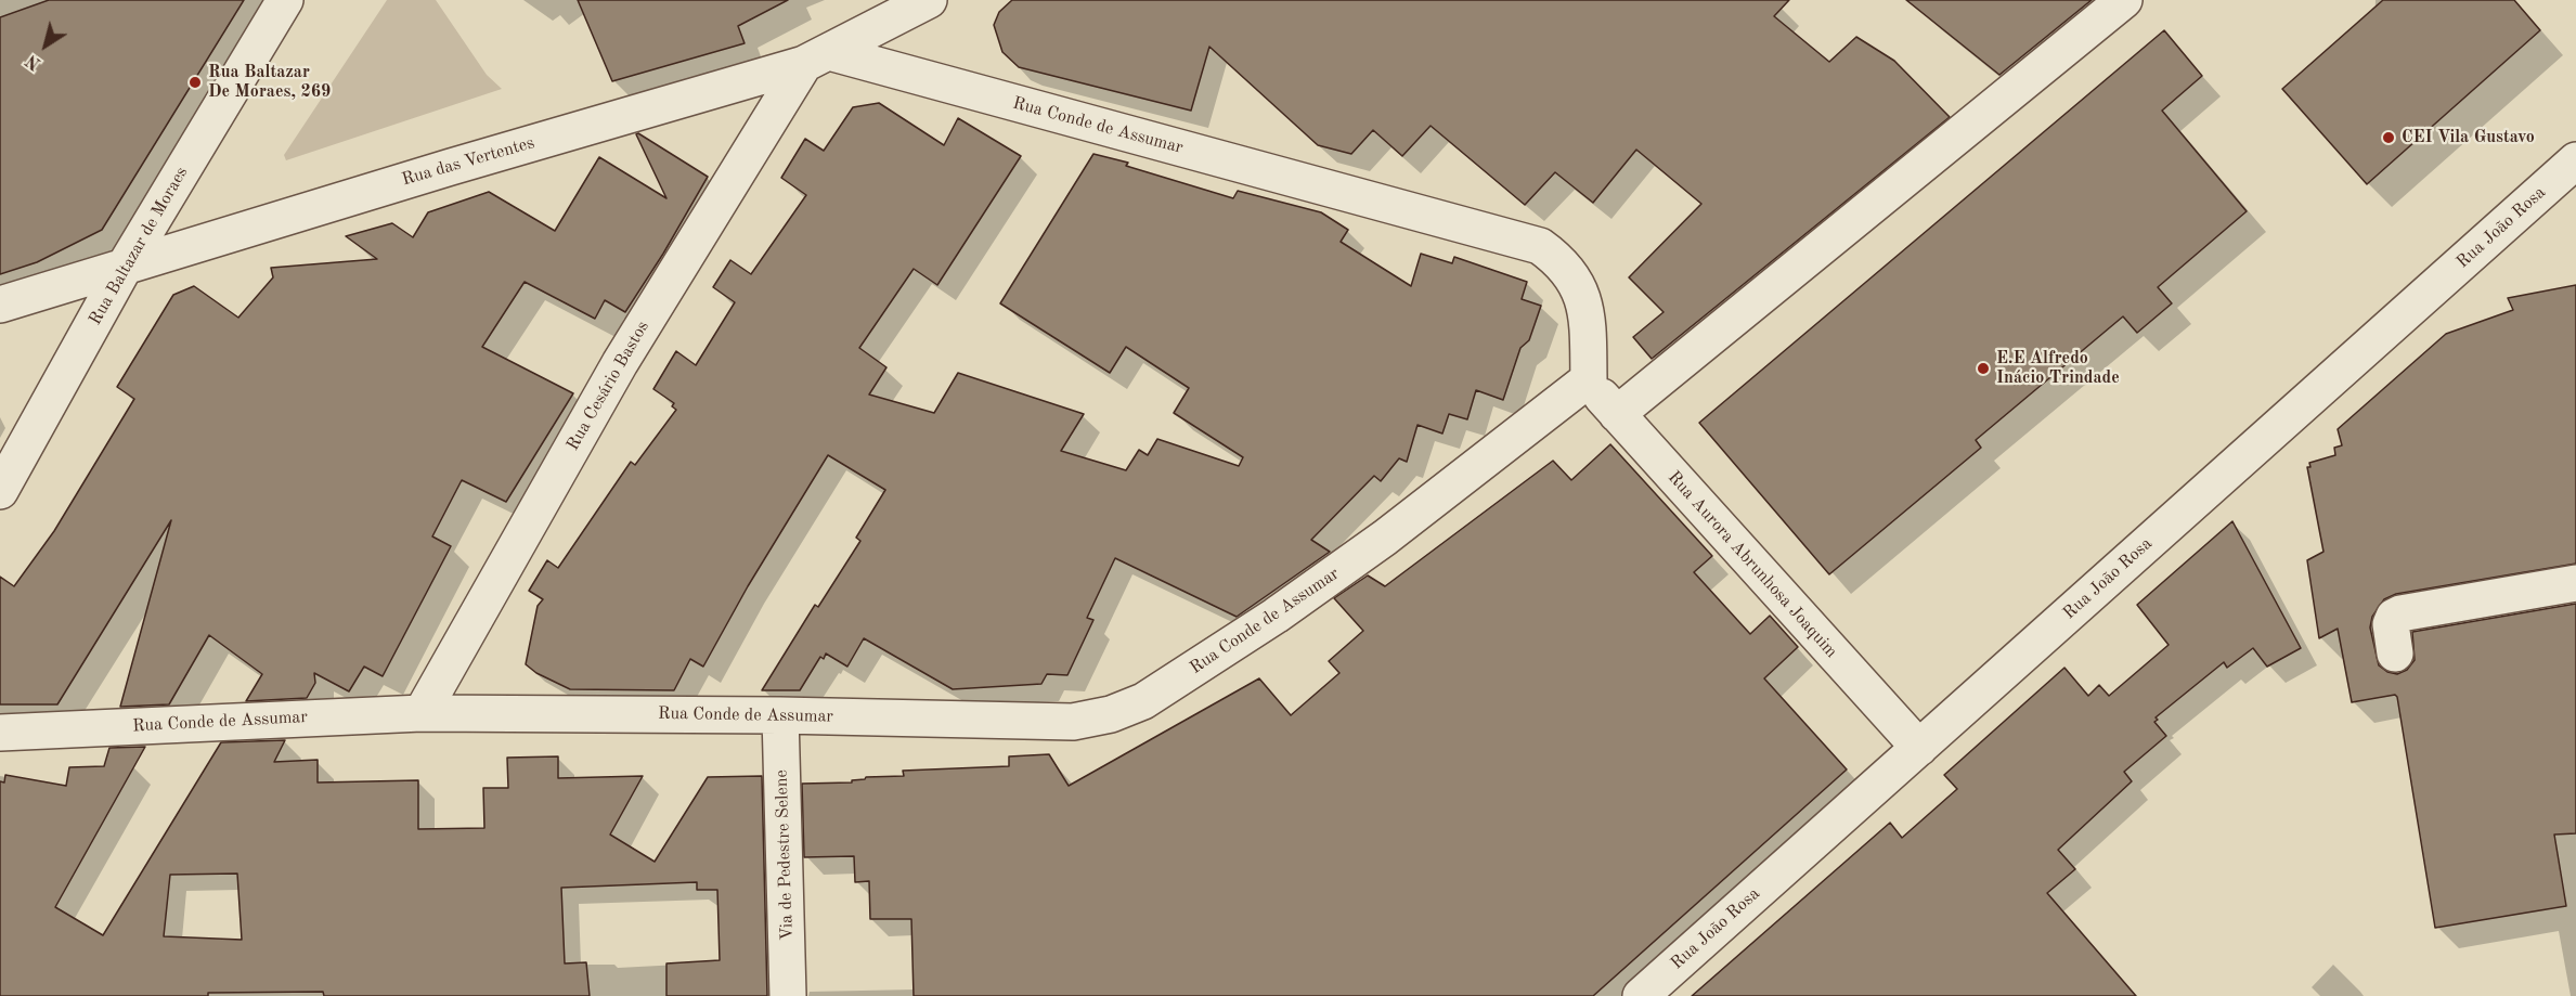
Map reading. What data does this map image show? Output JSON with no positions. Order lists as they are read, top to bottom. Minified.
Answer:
{"streets":{"street":["Rua Conde de Assumar","Rua das Vertentes","Rua João Rosa","Rua Baltazar de Moraes","Rua Cesário Bastos","Rua Aurora Abrunhosa Joaquim","Via de Pedestre Selene"]},"crossings":[["Rua Conde de Assumar","Rua das Vertentes"],["Rua Conde de Assumar","Rua Cesário Bastos"],["Rua Conde de Assumar","Rua Aurora Abrunhosa Joaquim"],["Rua Conde de Assumar","Via de Pedestre Selene"],["Rua das Vertentes","Rua Baltazar de Moraes"],["Rua das Vertentes","Rua Cesário Bastos"],["Rua João Rosa","Rua Aurora Abrunhosa Joaquim"]],"places":["Rua Baltazar De Moraes, 269","CEI Vila Gustavo","E.E Alfredo Inácio Trindade"],"north":"bottom left"}
